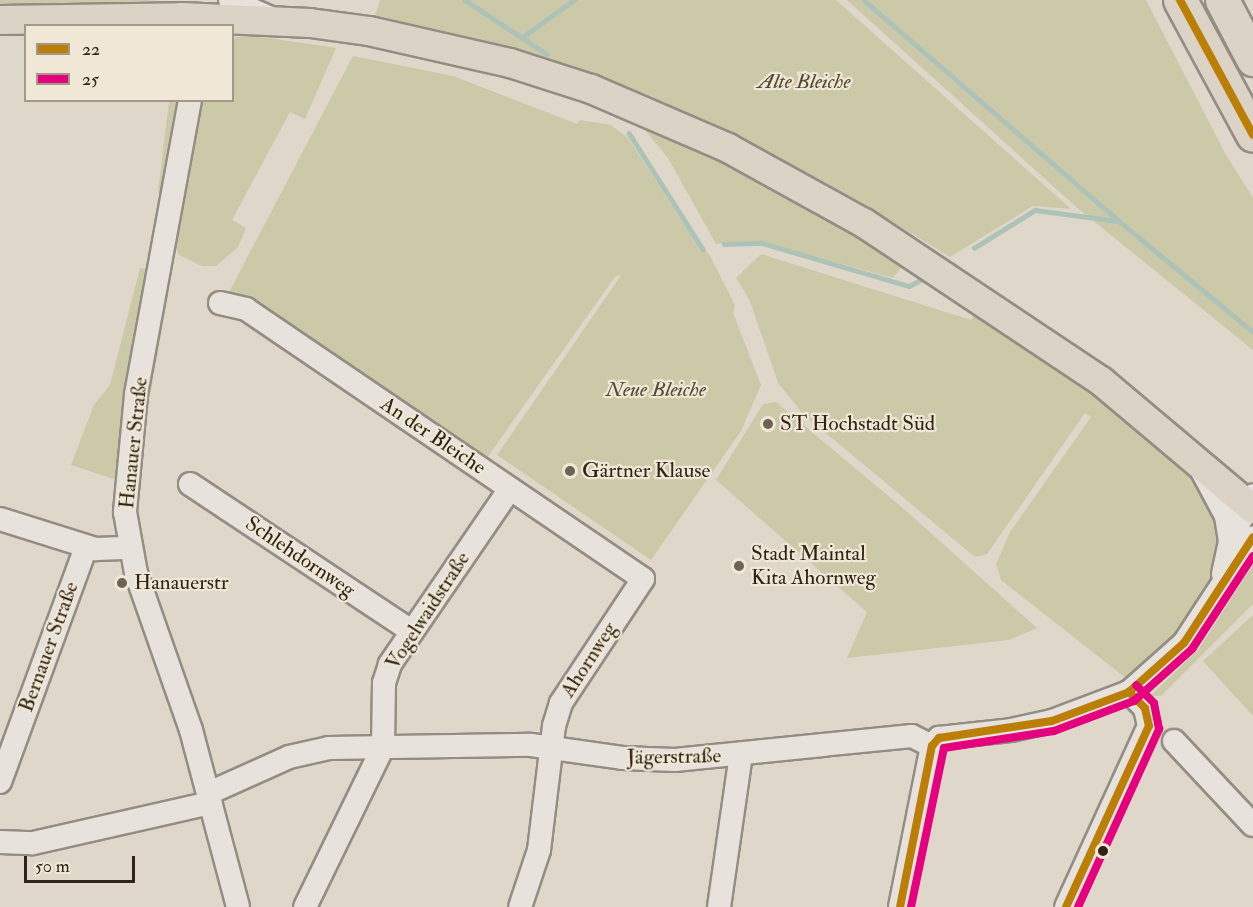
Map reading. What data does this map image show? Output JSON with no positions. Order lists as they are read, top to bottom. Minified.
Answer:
{"streets":{"street":["An der Bleiche","Hanauer Straße","Schlehdornweg","Vogelwaidstraße","Bernauer Straße","Ahornweg","Jägerstraße"]},"crossings":[["An der Bleiche","Vogelwaidstraße"],["An der Bleiche","Ahornweg"],["Hanauer Straße","Jägerstraße"],["Schlehdornweg","Vogelwaidstraße"],["Vogelwaidstraße","Jägerstraße"],["Ahornweg","Jägerstraße"]],"parks":["Alte Bleiche","Neue Bleiche"],"places":["ST Hochstadt Süd","Gärtner Klause","Stadt Maintal Kita Ahornweg","Hanauerstr"],"lines":["transit line 22","transit line 25"],"legend":["22","25"],"scale_bar":"50 m"}
